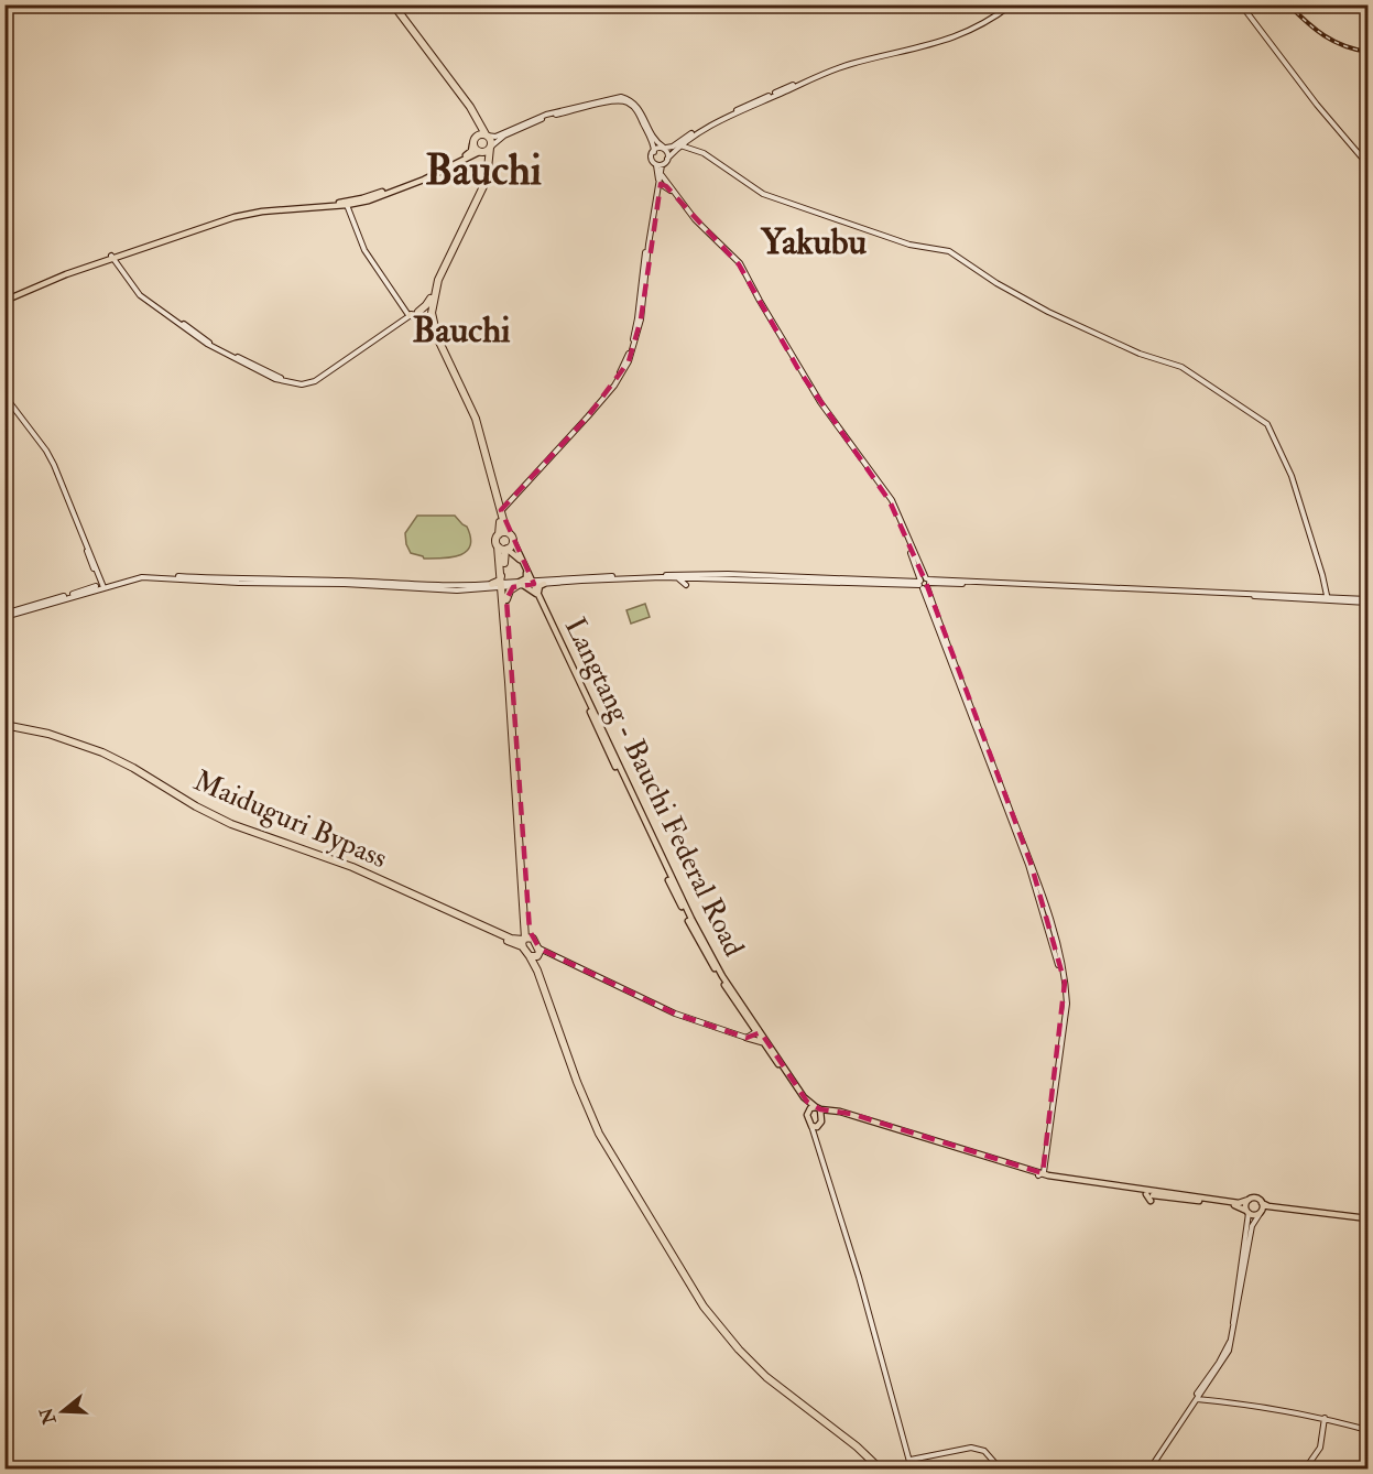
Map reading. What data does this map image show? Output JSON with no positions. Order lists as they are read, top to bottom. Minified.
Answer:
{"streets":{"highway":["Maiduguri Bypass"],"main road":["Langtang - Bauchi Federal Road"]},"districts":["Bauchi","Yakubu","Bauchi"],"north":"left"}
